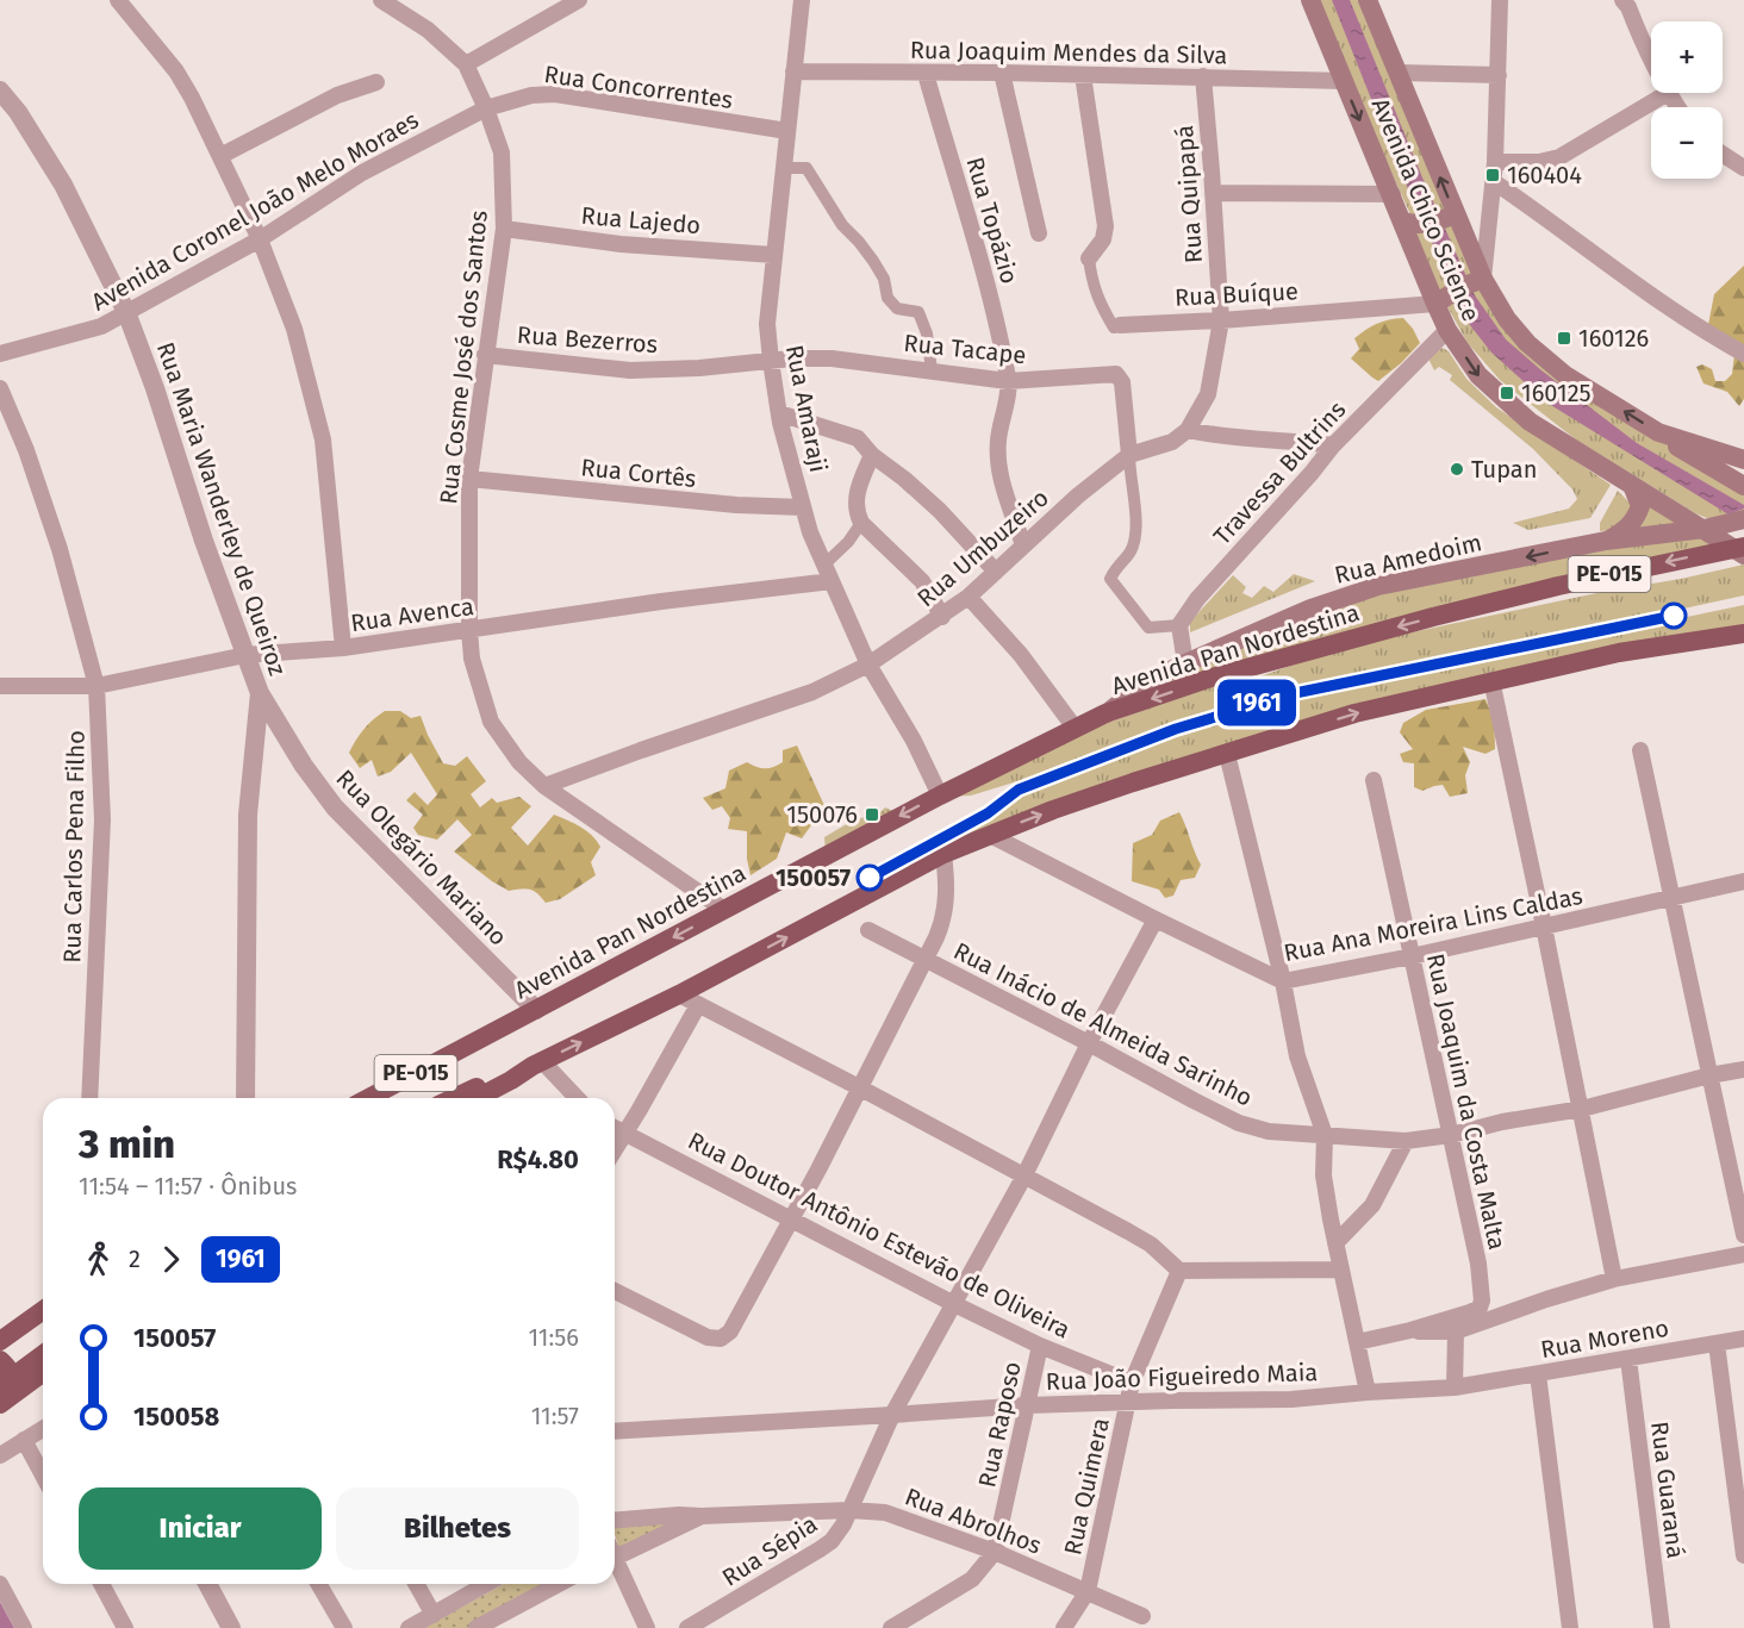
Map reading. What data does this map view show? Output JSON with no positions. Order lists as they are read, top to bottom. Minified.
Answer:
{"streets":{"highway":["PE-015","Avenida Pan Nordestina"],"main road":["Avenida Chico Science","Rua Amedoim"],"street":["Rua Joaquim Mendes da Silva","Rua Concorrentes","Rua Quipapá","Avenida Coronel João Melo Moraes","Rua Lajedo","Rua Topázio","Rua Buíque","Rua Bezerros","Rua Tacape","Rua Cosme José dos Santos","Rua Amaraji","Rua Cortês","Travessa Bultrins","Rua Maria Wanderley de Queiroz","Rua Umbuzeiro","Rua Avenca","Rua Carlos Pena Filho","Rua Olegário Mariano","Rua Ana Moreira Lins Caldas","Rua Inácio de Almeida Sarinho","Rua Joaquim da Costa Malta","Rua Doutor Antônio Estevão de Oliveira","Rua Moreno","Rua João Figueiredo Maia","Rua Raposo","Rua Quimera","Rua Guaraná","Rua Abrolhos","Rua Sépia"]},"crossings":[["Rua Joaquim Mendes da Silva","Rua Quipapá"],["Rua Joaquim Mendes da Silva","Avenida Chico Science"],["Rua Joaquim Mendes da Silva","Rua Topázio"],["Rua Joaquim Mendes da Silva","Rua Amaraji"],["Rua Concorrentes","Avenida Coronel João Melo Moraes"],["Rua Concorrentes","Rua Cosme José dos Santos"],["Rua Concorrentes","Rua Amaraji"],["Rua Quipapá","Rua Buíque"],["Rua Quipapá","Rua Umbuzeiro"],["Avenida Chico Science","Rua Buíque"],["Avenida Chico Science","Travessa Bultrins"],["Avenida Chico Science","Rua Amedoim"],["Avenida Coronel João Melo Moraes","Rua Cosme José dos Santos"],["Avenida Coronel João Melo Moraes","Rua Maria Wanderley de Queiroz"],["Rua Lajedo","Rua Cosme José dos Santos"],["Rua Lajedo","Rua Amaraji"],["Rua Topázio","Rua Tacape"],["Rua Bezerros","Rua Tacape"],["Rua Bezerros","Rua Cosme José dos Santos"],["Rua Bezerros","Rua Amaraji"],["Rua Tacape","Rua Amaraji"],["Rua Tacape","Rua Umbuzeiro"],["Rua Cosme José dos Santos","Rua Cortês"],["Rua Cosme José dos Santos","Rua Umbuzeiro"],["Rua Cosme José dos Santos","Rua Avenca"],["Rua Cosme José dos Santos","Avenida Pan Nordestina"],["Rua Amaraji","Rua Cortês"],["Rua Amaraji","Rua Umbuzeiro"],["Rua Amaraji","Rua Avenca"],["Rua Amaraji","Avenida Pan Nordestina"],["Rua Maria Wanderley de Queiroz","Rua Avenca"],["Rua Maria Wanderley de Queiroz","Rua Olegário Mariano"],["Rua Amedoim","Avenida Pan Nordestina"],["PE-015","Rua Ana Moreira Lins Caldas"],["Rua Avenca","Rua Carlos Pena Filho"],["Avenida Pan Nordestina","Rua Olegário Mariano"],["Rua Ana Moreira Lins Caldas","Rua Joaquim da Costa Malta"],["Rua Inácio de Almeida Sarinho","Rua Joaquim da Costa Malta"],["Rua Doutor Antônio Estevão de Oliveira","Rua Raposo"],["Rua Doutor Antônio Estevão de Oliveira","Rua Quimera"],["Rua Moreno","Rua João Figueiredo Maia"],["Rua Moreno","Rua Guaraná"],["Rua João Figueiredo Maia","Rua Raposo"],["Rua João Figueiredo Maia","Rua Quimera"],["Rua João Figueiredo Maia","Rua Sépia"],["Rua Raposo","Rua Abrolhos"],["Rua Quimera","Rua Abrolhos"],["Rua Abrolhos","Rua Sépia"]],"one_way":["Rua Amedoim"],"places":{"transit":["160404","160126","160125","150076"],"other":["Tupan","150057"]},"lines":["bus line 1961"],"page":{"on_map":"1961","map_buttons":["+","−"],"heading":["3 min","11:54 – 11:57 · Ônibus","R$4.80"],"legs":["2","1961"],"list":[{"name":"150057","value":"11:56"},{"name":"150058","value":"11:57"}],"buttons":["Iniciar","Bilhetes"]}}
